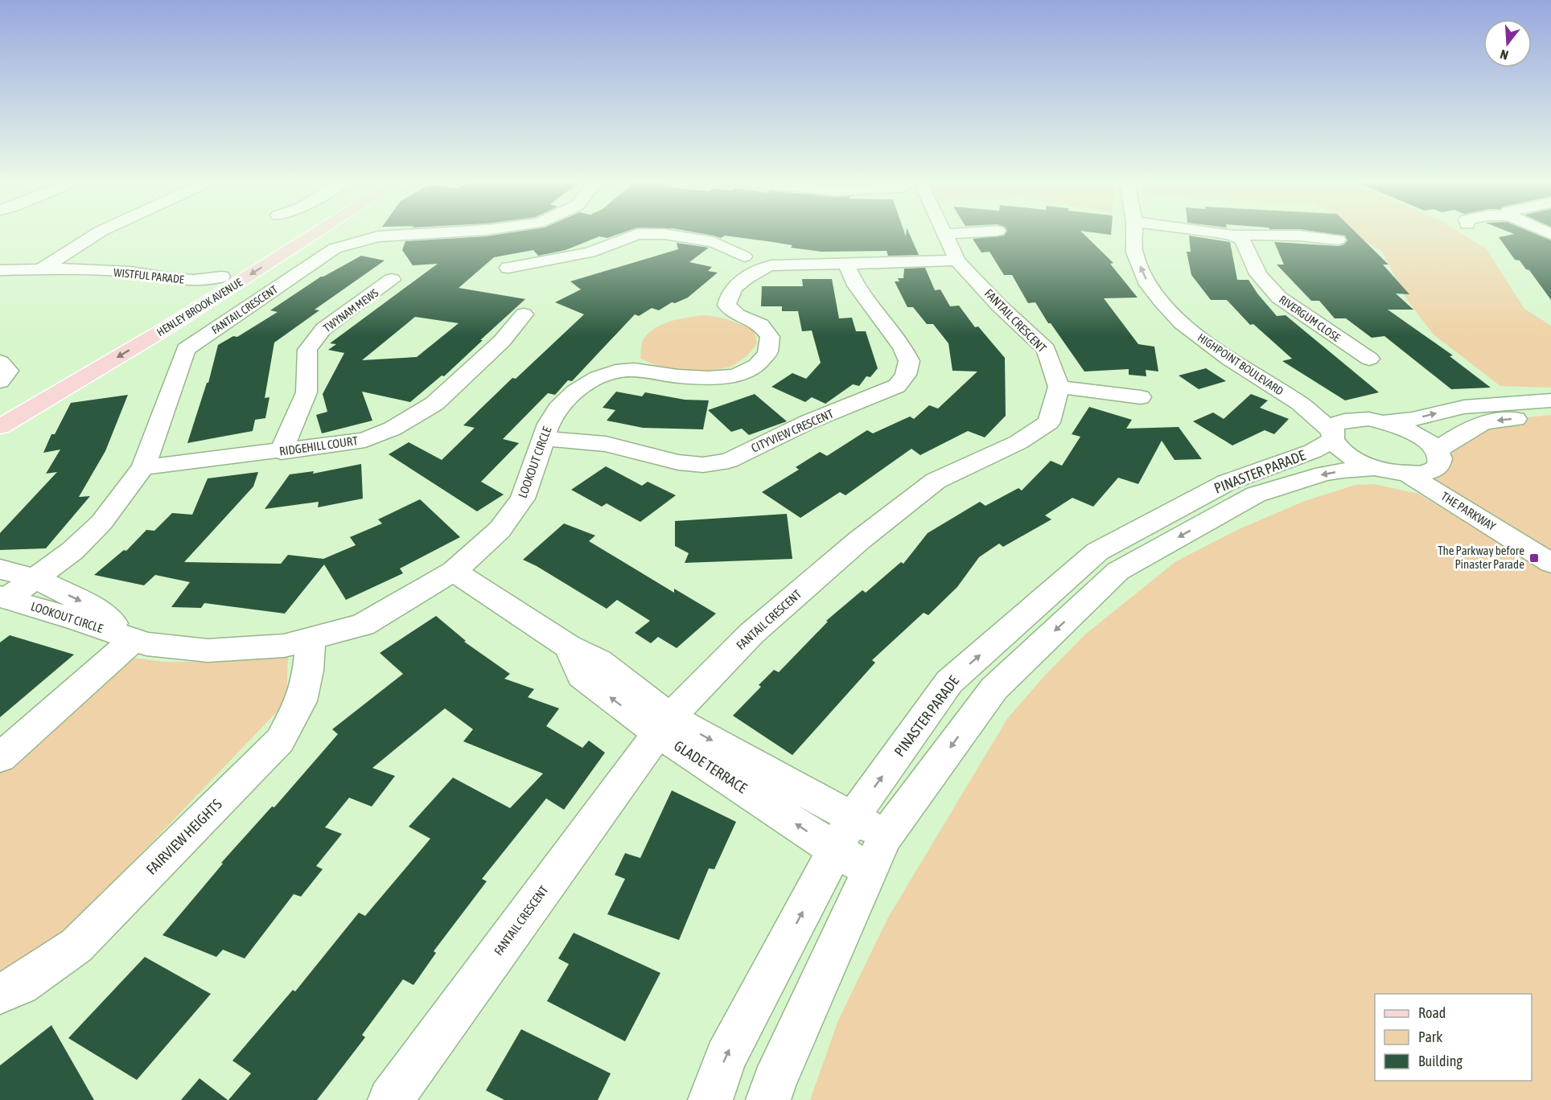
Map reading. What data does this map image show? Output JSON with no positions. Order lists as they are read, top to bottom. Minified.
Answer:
{"streets":{"main road":["HENLEY BROOK AVENUE"],"street":["WISTFUL PARADE","FANTAIL CRESCENT","TWYNAM MEWS","RIVERGUM CLOSE","HIGHPOINT BOULEVARD","CITYVIEW CRESCENT","RIDGEHILL COURT","LOOKOUT CIRCLE","PINASTER PARADE","THE PARKWAY","GLADE TERRACE","FAIRVIEW HEIGHTS"]},"crossings":[["WISTFUL PARADE","HENLEY BROOK AVENUE"],["FANTAIL CRESCENT","RIDGEHILL COURT"],["FANTAIL CRESCENT","LOOKOUT CIRCLE"],["FANTAIL CRESCENT","GLADE TERRACE"],["TWYNAM MEWS","RIDGEHILL COURT"],["HIGHPOINT BOULEVARD","PINASTER PARADE"],["CITYVIEW CRESCENT","LOOKOUT CIRCLE"],["LOOKOUT CIRCLE","GLADE TERRACE"],["LOOKOUT CIRCLE","FAIRVIEW HEIGHTS"],["PINASTER PARADE","GLADE TERRACE"]],"places":{"transit":["The Parkway before Pinaster Parade"]},"legend":["Road","Park","Building"],"north":"bottom"}
